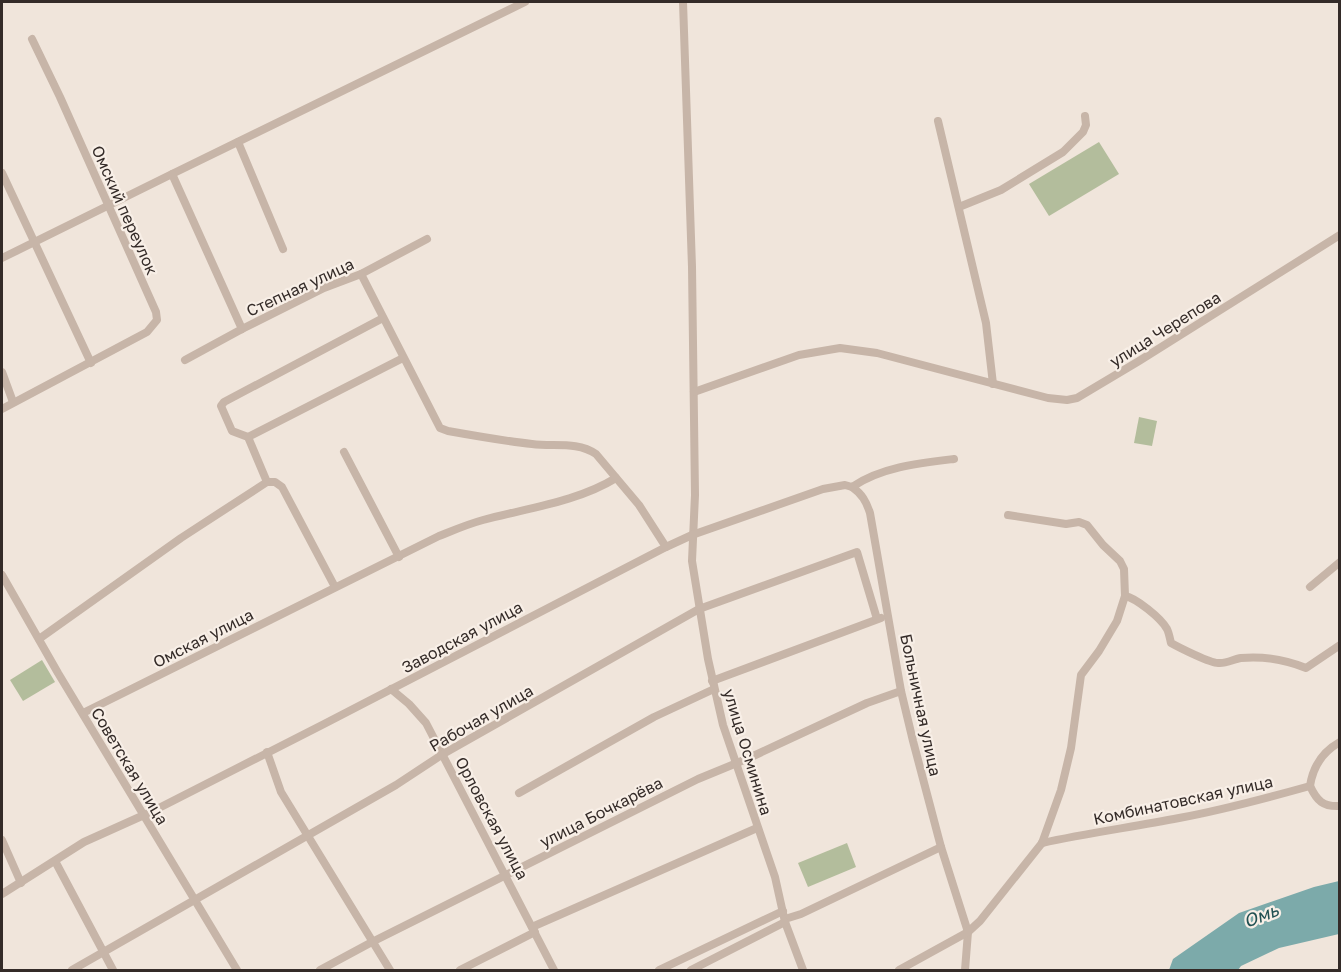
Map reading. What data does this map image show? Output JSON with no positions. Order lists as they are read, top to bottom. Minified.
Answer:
{"streets":{"street":["Омский переулок","Степная улица","улица Черепова","Заводская улица","Омская улица","Больничная улица","Рабочая улица","улица Осминина","Советская улица","Комбинатовская улица","улица Бочкарёва","Орловская улица"]},"crossings":[["улица Черепова","улица Осминина"],["Заводская улица","Больничная улица"],["Заводская улица","улица Осминина"],["Заводская улица","Советская улица"],["Заводская улица","Орловская улица"],["Омская улица","Советская улица"],["Больничная улица","улица Бочкарёва"],["Рабочая улица","улица Осминина"],["Рабочая улица","Советская улица"],["Рабочая улица","Орловская улица"],["улица Осминина","улица Бочкарёва"],["улица Бочкарёва","Орловская улица"]],"water":["Омь"]}
